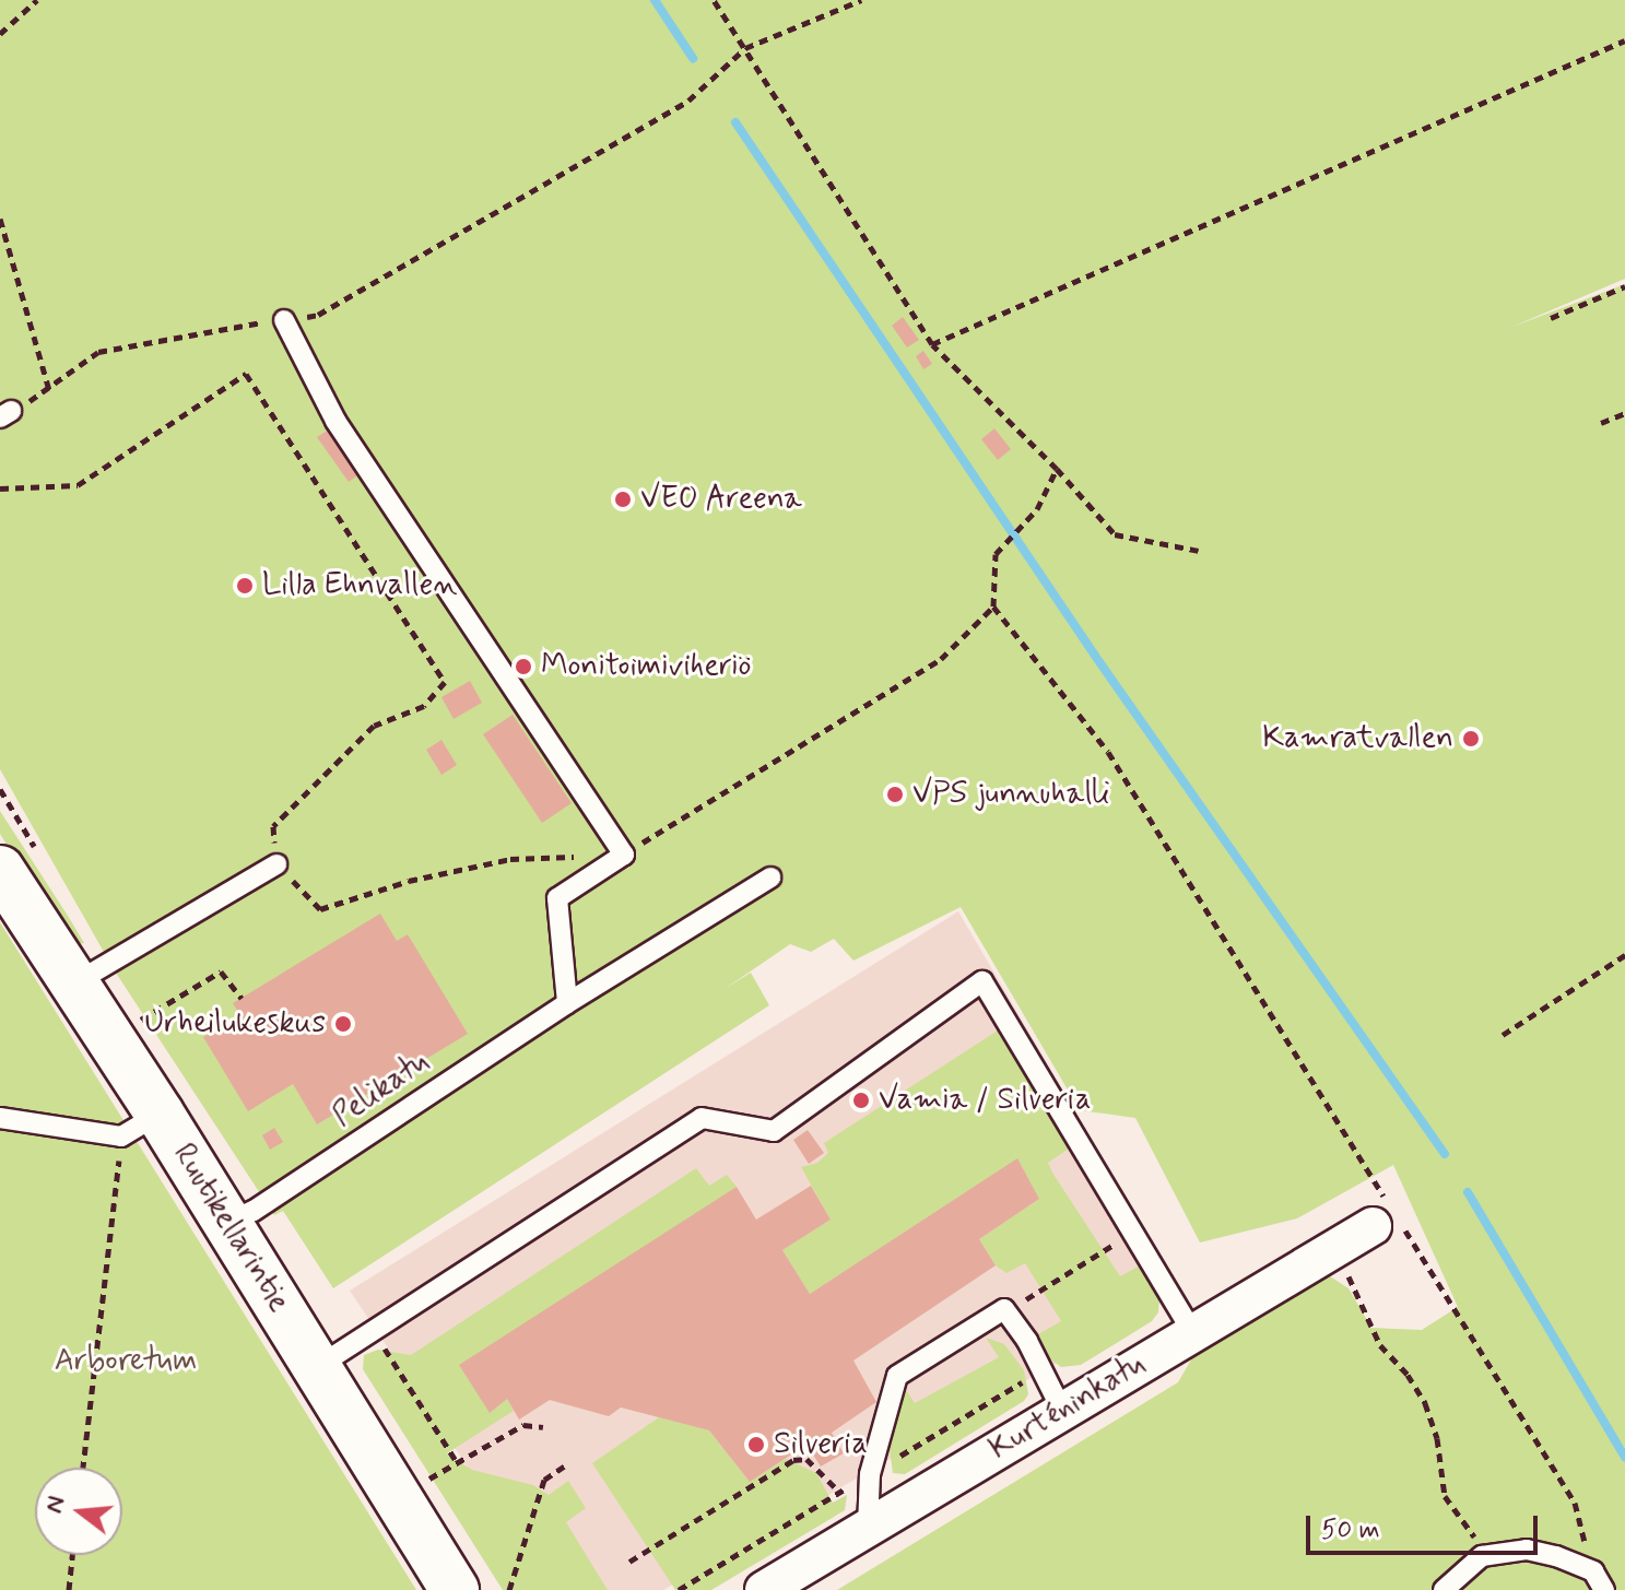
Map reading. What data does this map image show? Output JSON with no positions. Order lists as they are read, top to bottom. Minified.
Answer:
{"streets":{"main road":["Ruutikellarintie"],"street":["Kurténinkatu"],"lane":["Pelikatu"]},"crossings":[["Pelikatu","Ruutikellarintie"]],"parks":["Arboretum"],"places":["VEO Areena","Lilla Ehnvallen","Monitoimiviheriö","Kamratvallen","VPS junnuhalli","Urheilukeskus","Vamia / Silveria","Silveria"],"scale_bar":"50 m","north":"left"}
